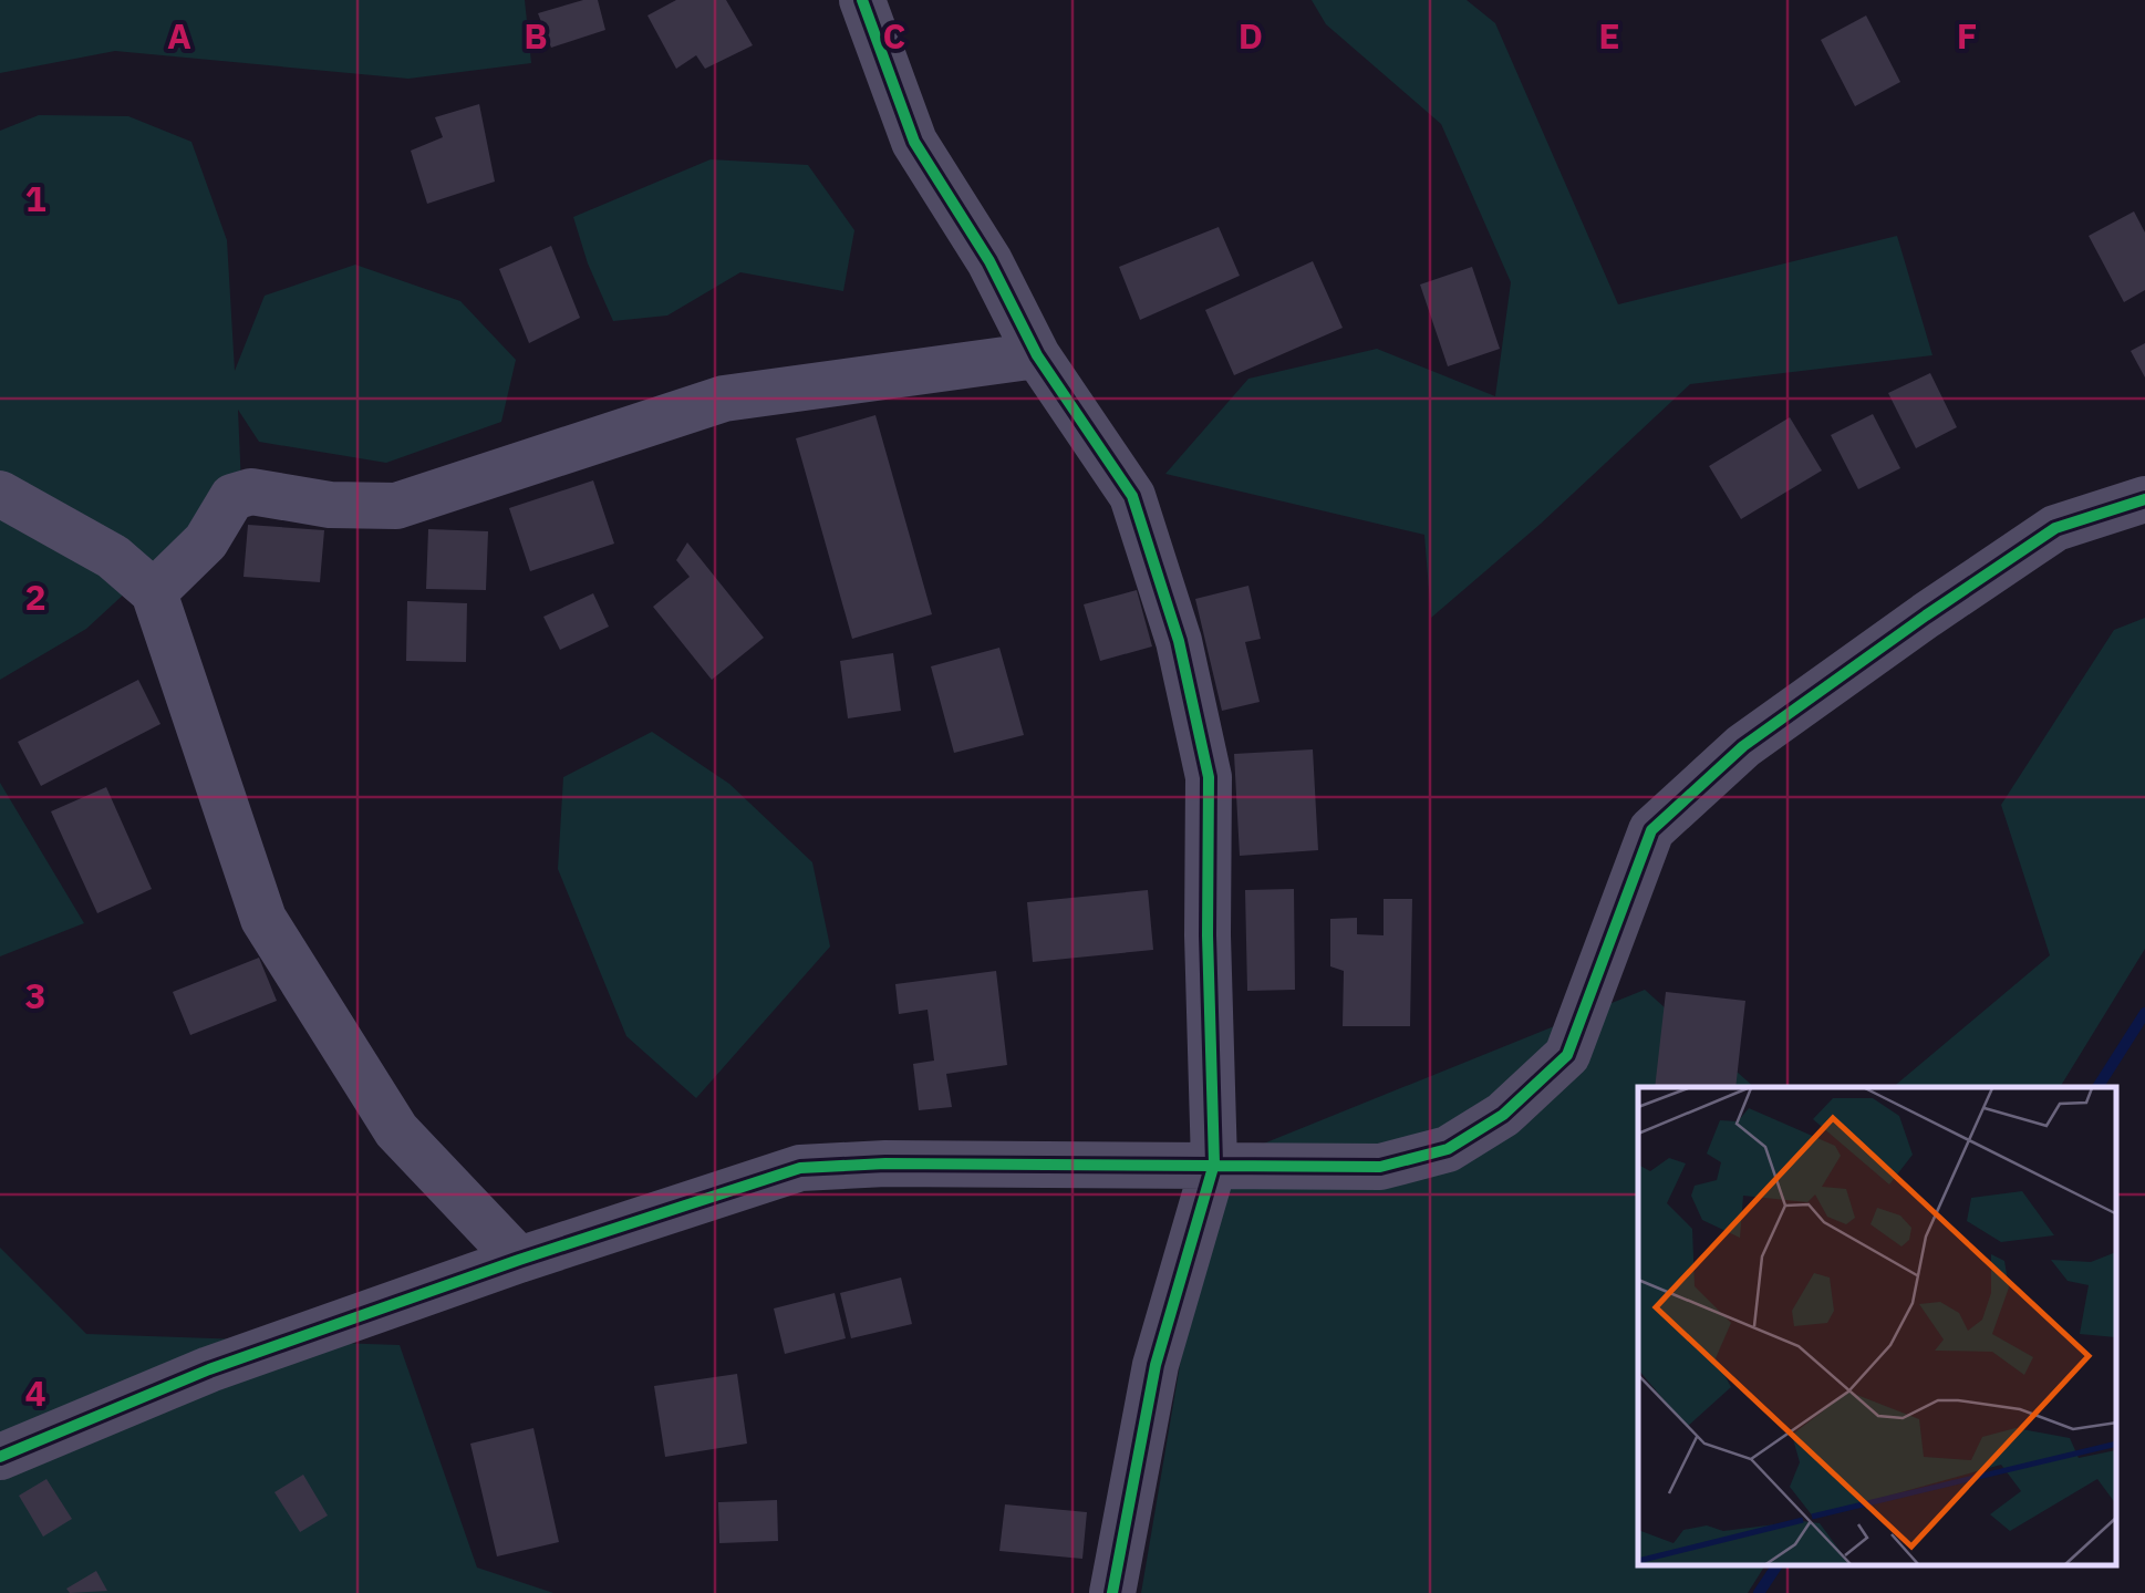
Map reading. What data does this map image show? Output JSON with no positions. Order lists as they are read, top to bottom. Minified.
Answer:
{"grid":{"columns":["A","B","C","D","E","F"],"rows":["1","2","3","4"]}}
